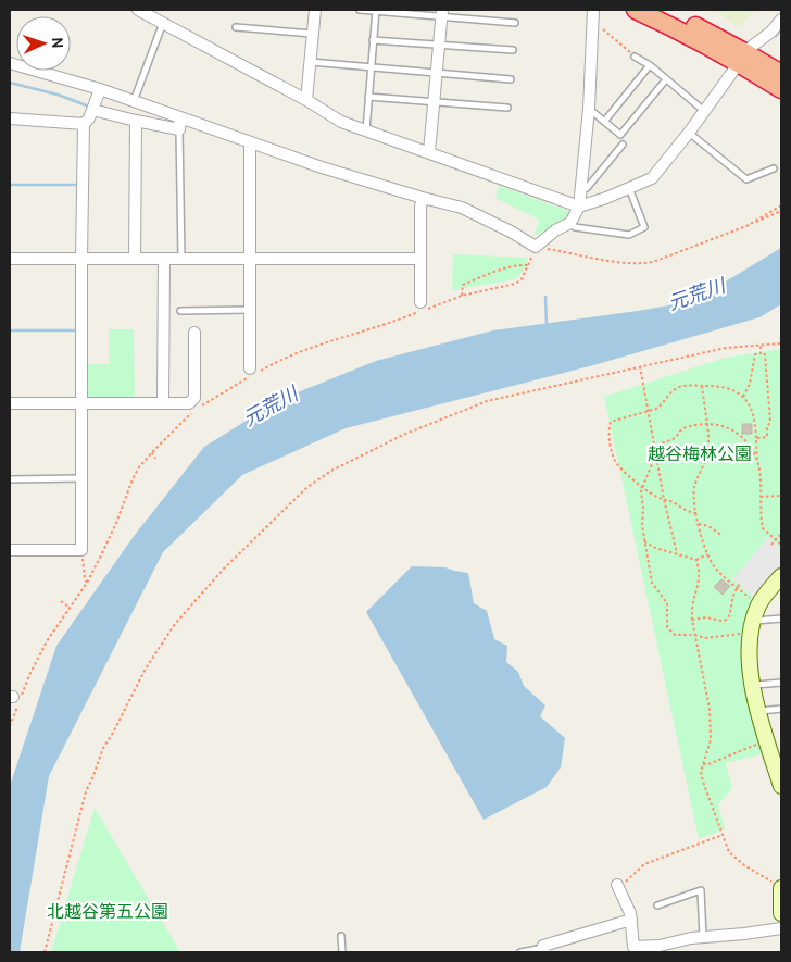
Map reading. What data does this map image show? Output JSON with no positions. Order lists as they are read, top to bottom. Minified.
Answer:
{"water":["元荒川"],"parks":["越谷梅林公園","北越谷第五公園"],"north":"right"}
